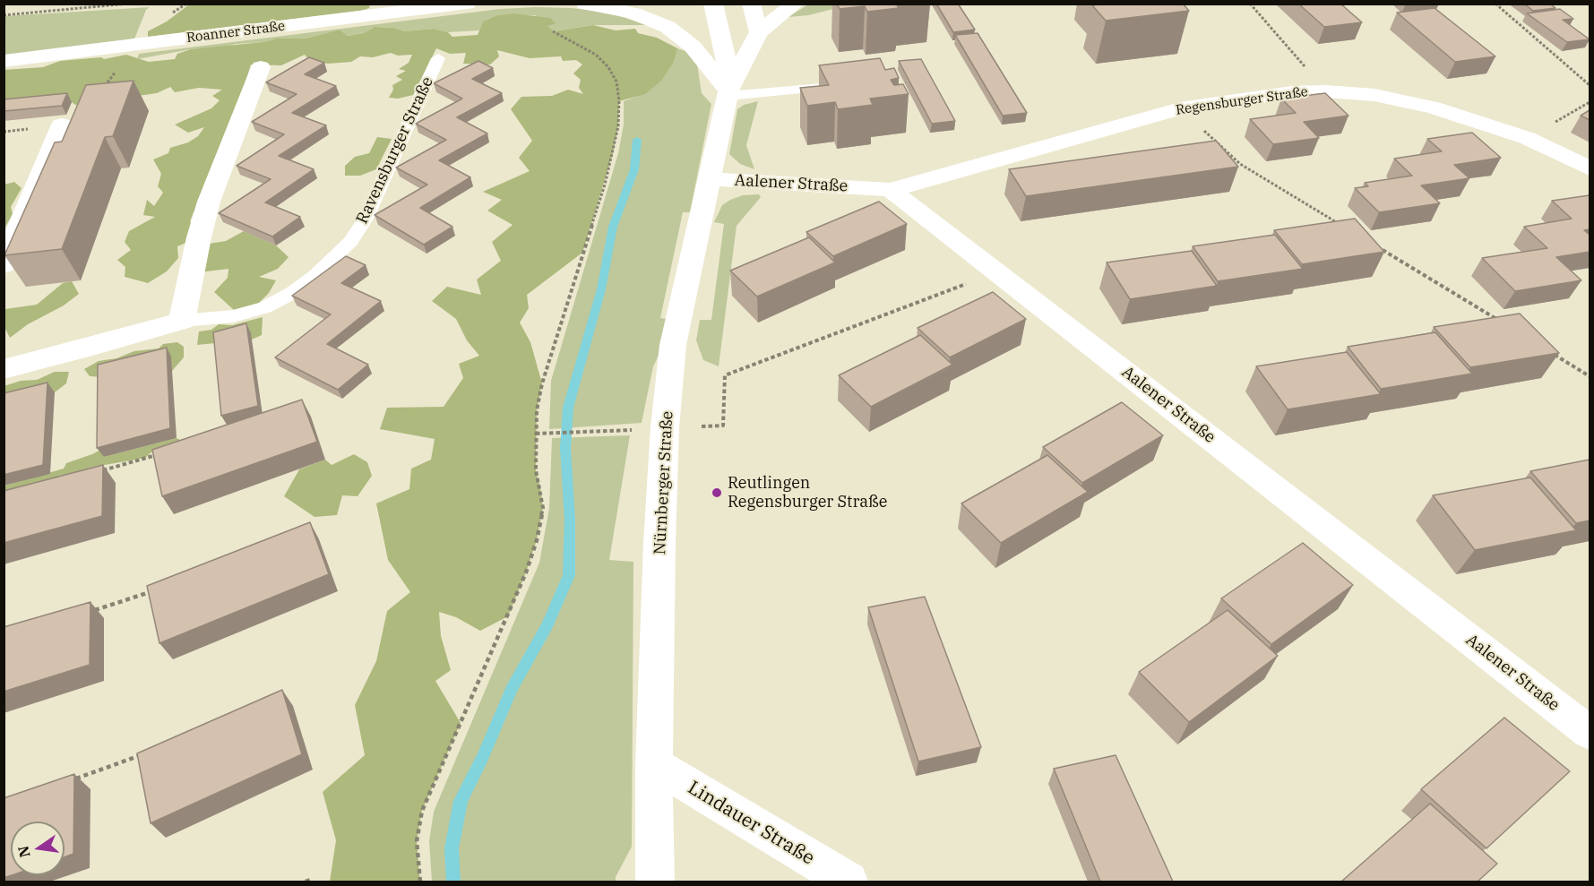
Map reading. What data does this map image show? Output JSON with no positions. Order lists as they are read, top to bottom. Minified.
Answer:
{"streets":{"street":["Roanner Straße","Regensburger Straße","Ravensburger Straße","Aalener Straße","Nürnberger Straße","Lindauer Straße"]},"crossings":[["Regensburger Straße","Aalener Straße"],["Aalener Straße","Nürnberger Straße"],["Nürnberger Straße","Lindauer Straße"]],"places":["Reutlingen Regensburger Straße"],"north":"left"}
